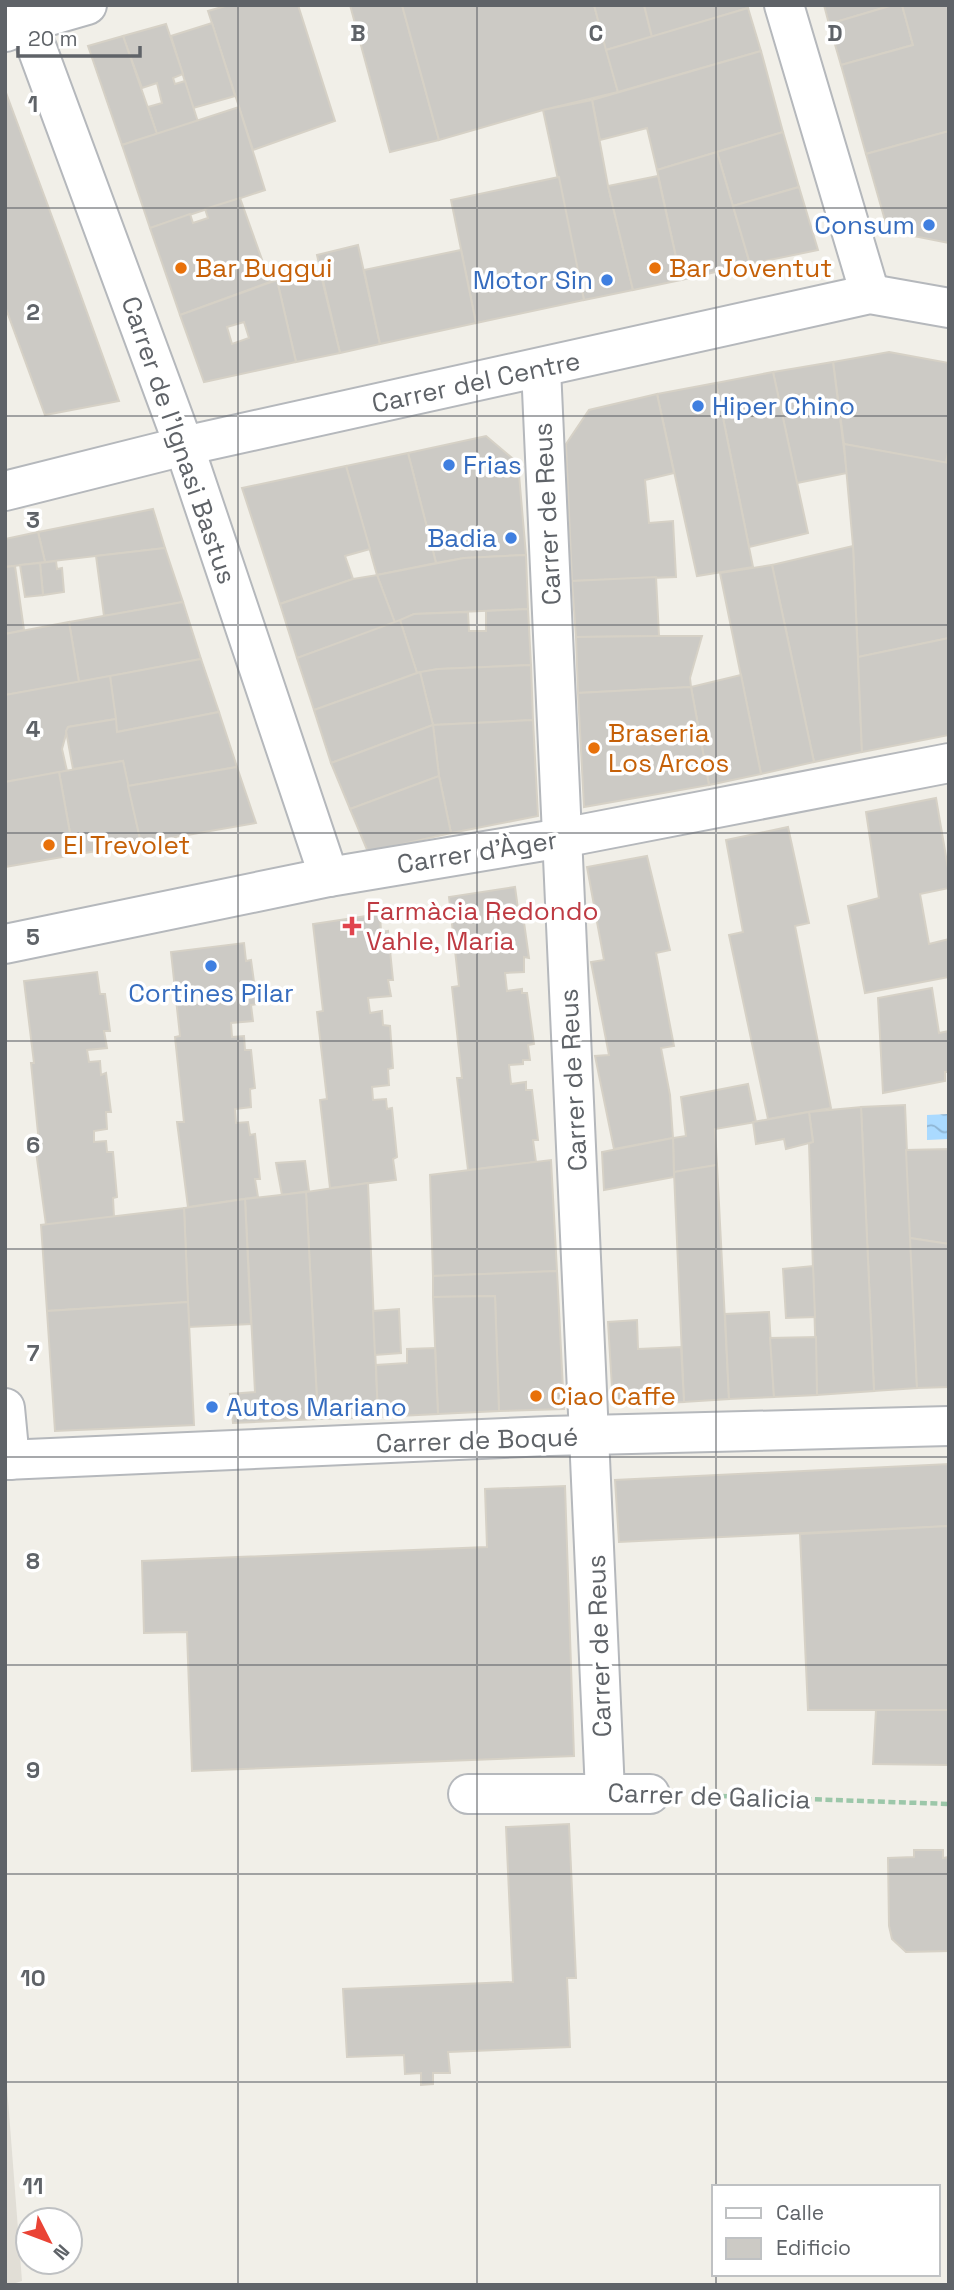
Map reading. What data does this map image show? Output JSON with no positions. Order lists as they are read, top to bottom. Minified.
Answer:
{"streets":{"street":["Carrer del Centre","Carrer de l'Ignasi Bastus","Carrer de Reus","Carrer d'Àger","Carrer de Boqué","Carrer de Galicia"]},"crossings":[["Carrer del Centre","Carrer de l'Ignasi Bastus"],["Carrer del Centre","Carrer de Reus"],["Carrer de l'Ignasi Bastus","Carrer d'Àger"],["Carrer de Reus","Carrer d'Àger"],["Carrer de Reus","Carrer de Boqué"],["Carrer de Reus","Carrer de Galicia"]],"places":{"other":["Consum","Bar Buggui","Bar Joventut","Motor Sin","Hiper Chino","Frias","Badia","Braseria Los Arcos","El Trevolet","Cortines Pilar","Ciao Caffe","Autos Mariano"],"health":["Farmàcia Redondo Vahle, Maria"]},"legend":["Calle","Edificio"],"scale_bar":"20 m","north":"bottom right","grid":{"columns":["B","C","D"],"rows":["1","2","3","4","5","6","7","8","9","10","11"]}}
